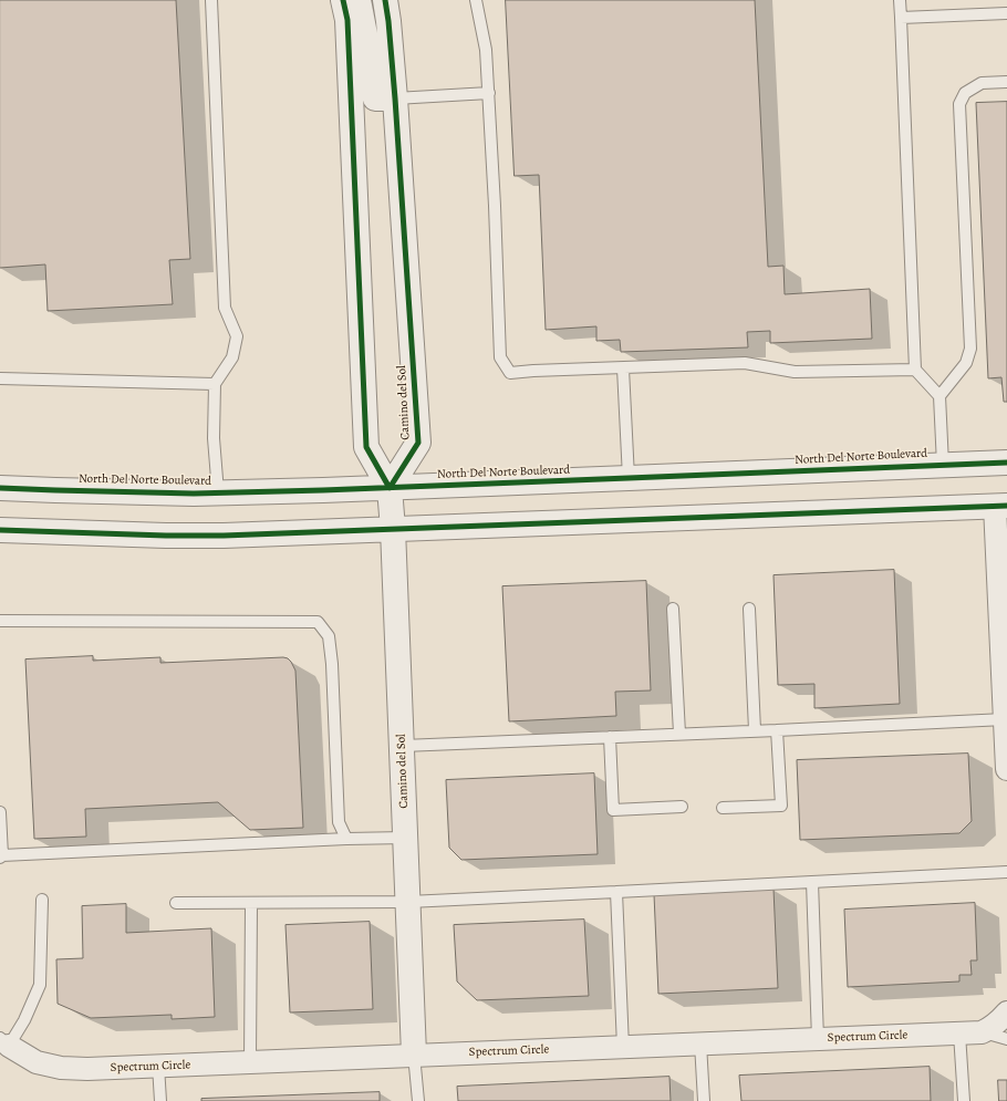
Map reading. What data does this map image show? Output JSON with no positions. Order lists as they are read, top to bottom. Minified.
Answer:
{"streets":{"street":["Camino del Sol","North Del Norte Boulevard","Spectrum Circle"]},"crossings":[["Camino del Sol","North Del Norte Boulevard"],["Camino del Sol","Spectrum Circle"]]}
